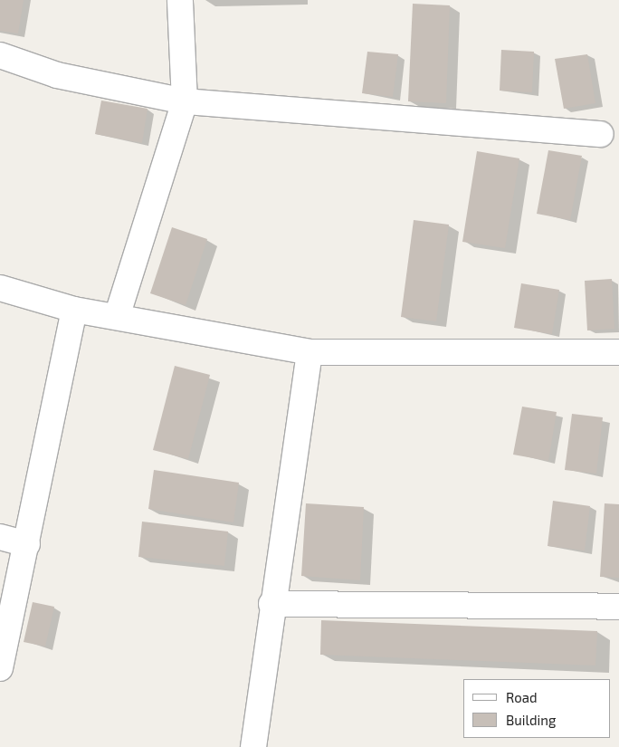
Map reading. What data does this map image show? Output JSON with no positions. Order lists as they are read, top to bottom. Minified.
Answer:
{"legend":["Road","Building"]}
